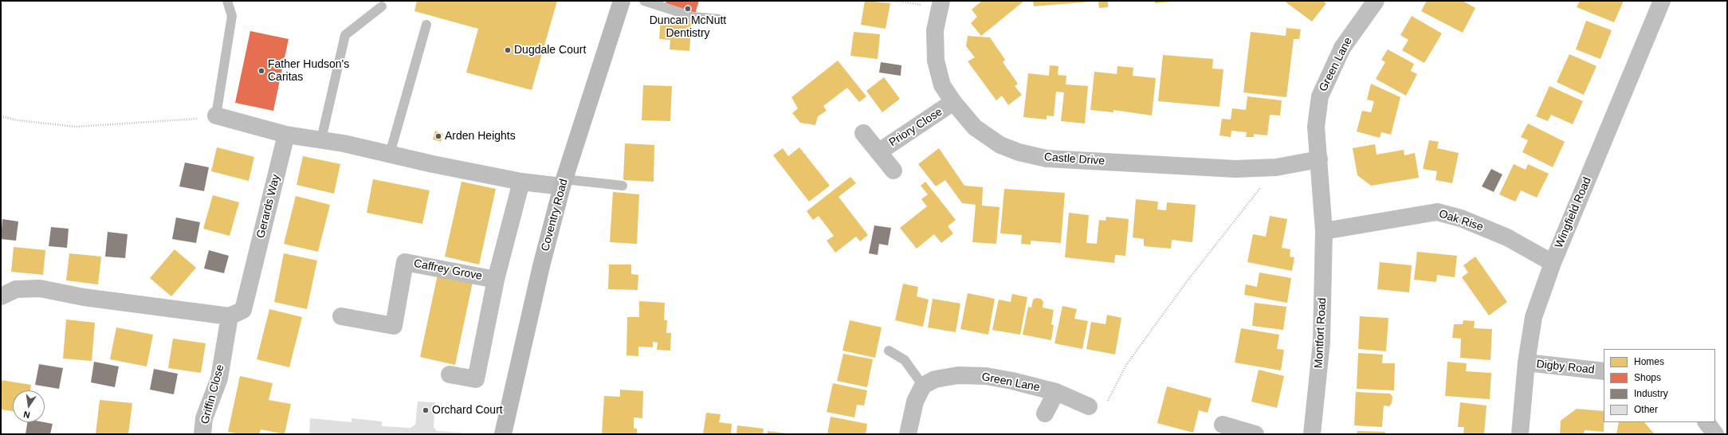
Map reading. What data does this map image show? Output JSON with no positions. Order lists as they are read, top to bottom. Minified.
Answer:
{"streets":{"main road":["Coventry Road"],"street":["Green Lane","Priory Close","Castle Drive","Gerards Way","Wingfield Road","Oak Rise","Caffrey Grove","Montfort Road","Digby Road","Griffin Close"]},"crossings":[["Green Lane","Castle Drive"],["Green Lane","Oak Rise"],["Green Lane","Montfort Road"],["Priory Close","Castle Drive"],["Gerards Way","Griffin Close"],["Wingfield Road","Oak Rise"],["Wingfield Road","Digby Road"],["Oak Rise","Montfort Road"]],"places":["Duncan McNutt Dentistry","Dugdale Court","Father Hudson's Caritas","Arden Heights","Orchard Court"],"legend":["Homes","Shops","Industry","Other"],"north":"bottom"}
